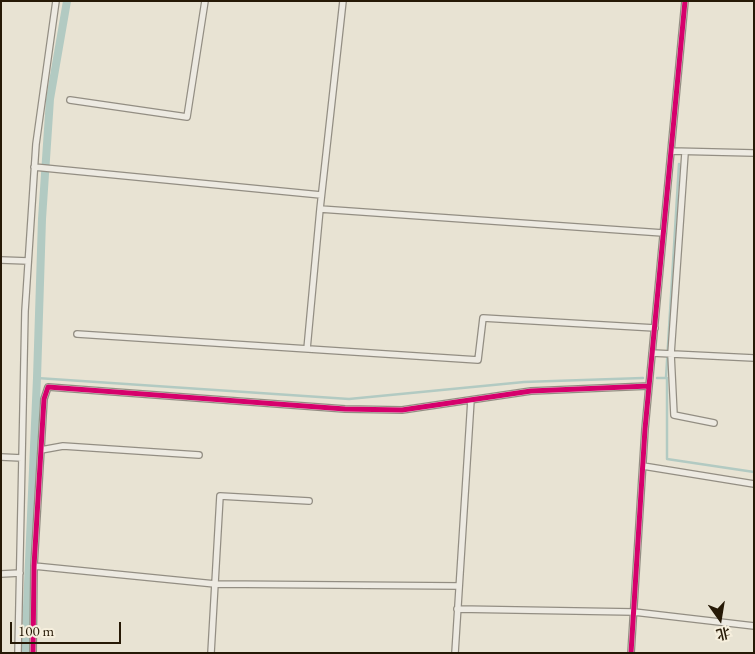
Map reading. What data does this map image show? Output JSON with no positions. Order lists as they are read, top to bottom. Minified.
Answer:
{"scale_bar":"100 m","north":"bottom"}
